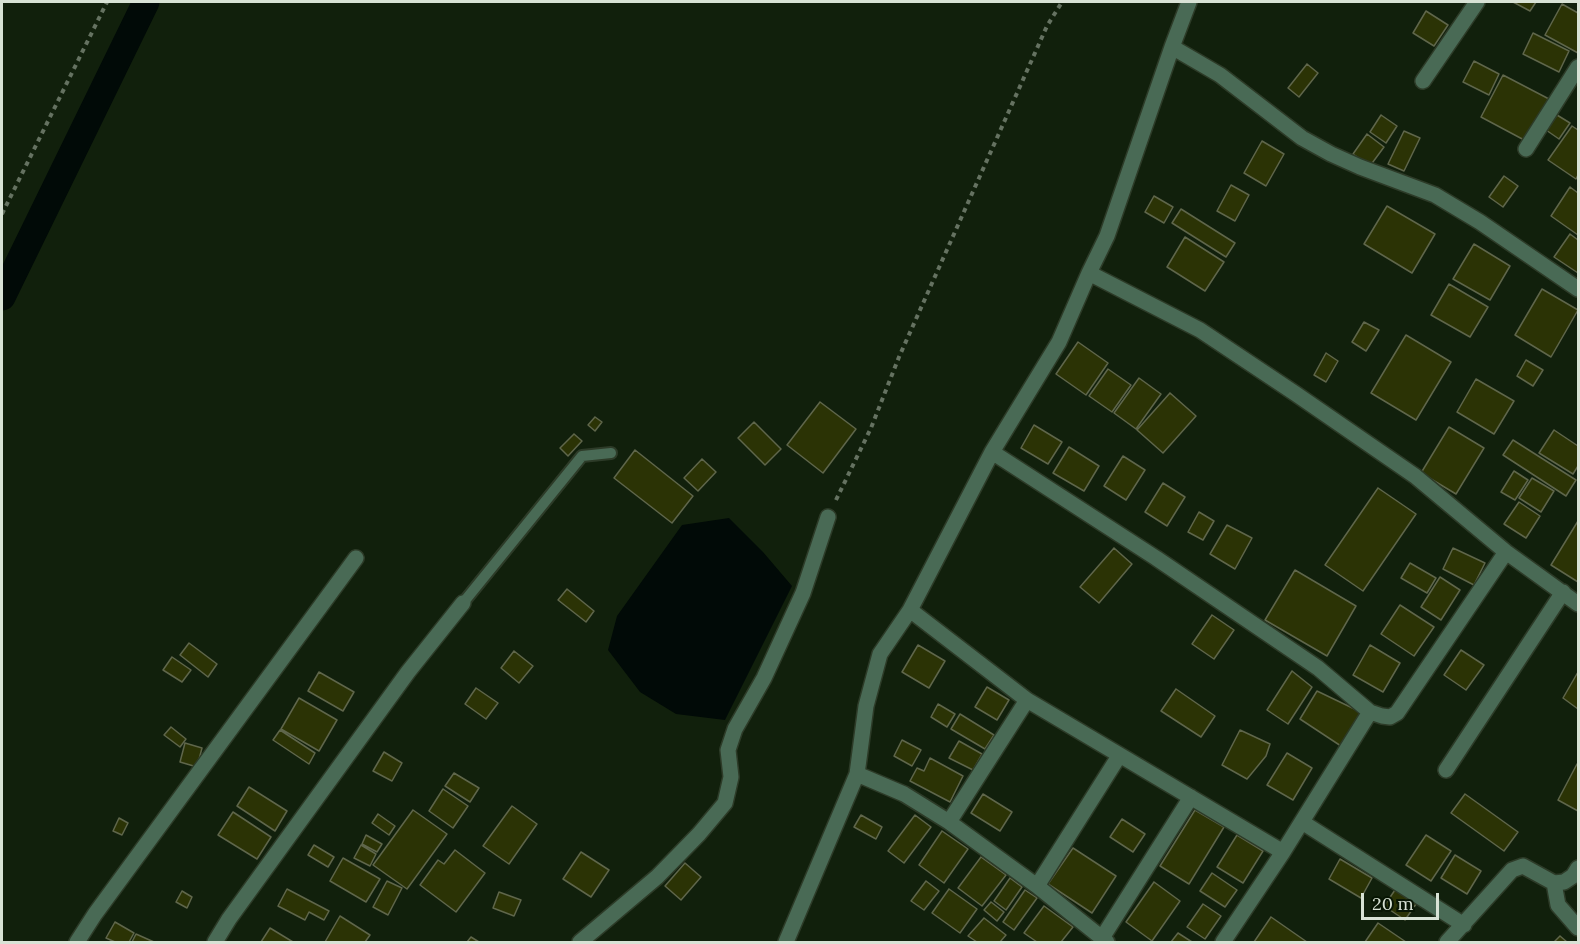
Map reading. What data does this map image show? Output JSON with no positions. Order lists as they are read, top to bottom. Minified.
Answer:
{"scale_bar":"20 m"}
